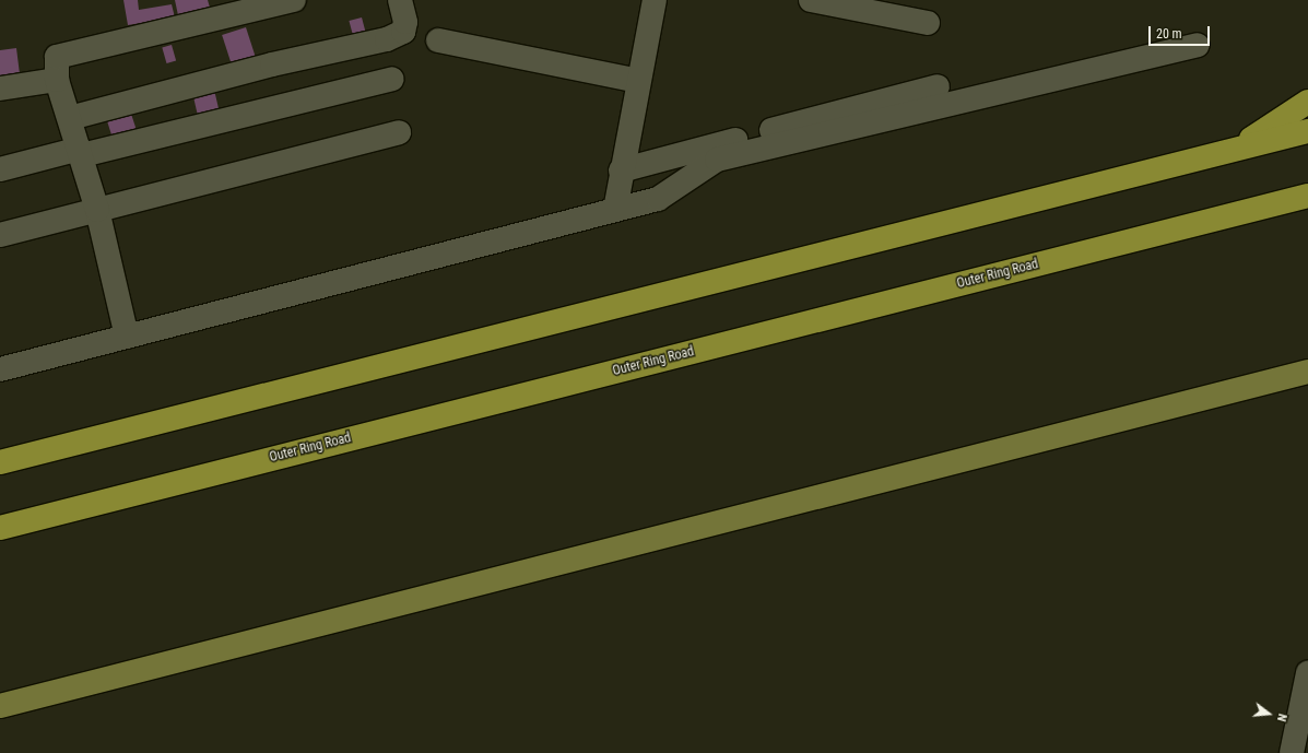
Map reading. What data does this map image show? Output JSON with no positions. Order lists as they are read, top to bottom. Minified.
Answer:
{"streets":{"highway":["Outer Ring Road"]},"scale_bar":"20 m","north":"right"}
